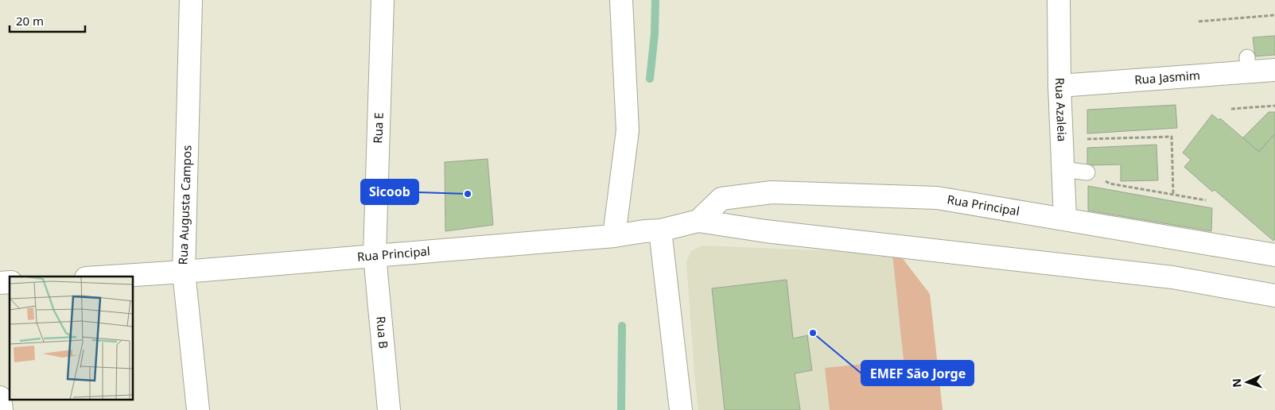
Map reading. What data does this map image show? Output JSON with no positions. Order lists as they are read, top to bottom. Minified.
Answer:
{"streets":{"main road":["Rua Jasmim","Rua Azaleia","Rua E","Rua Augusta Campos","Rua Principal","Rua B"]},"crossings":[["Rua Jasmim","Rua Azaleia"],["Rua Azaleia","Rua Principal"],["Rua E","Rua Principal"],["Rua E","Rua B"],["Rua Augusta Campos","Rua Principal"],["Rua Principal","Rua B"]],"places":["Sicoob","EMEF São Jorge"],"scale_bar":"20 m","north":"left"}
